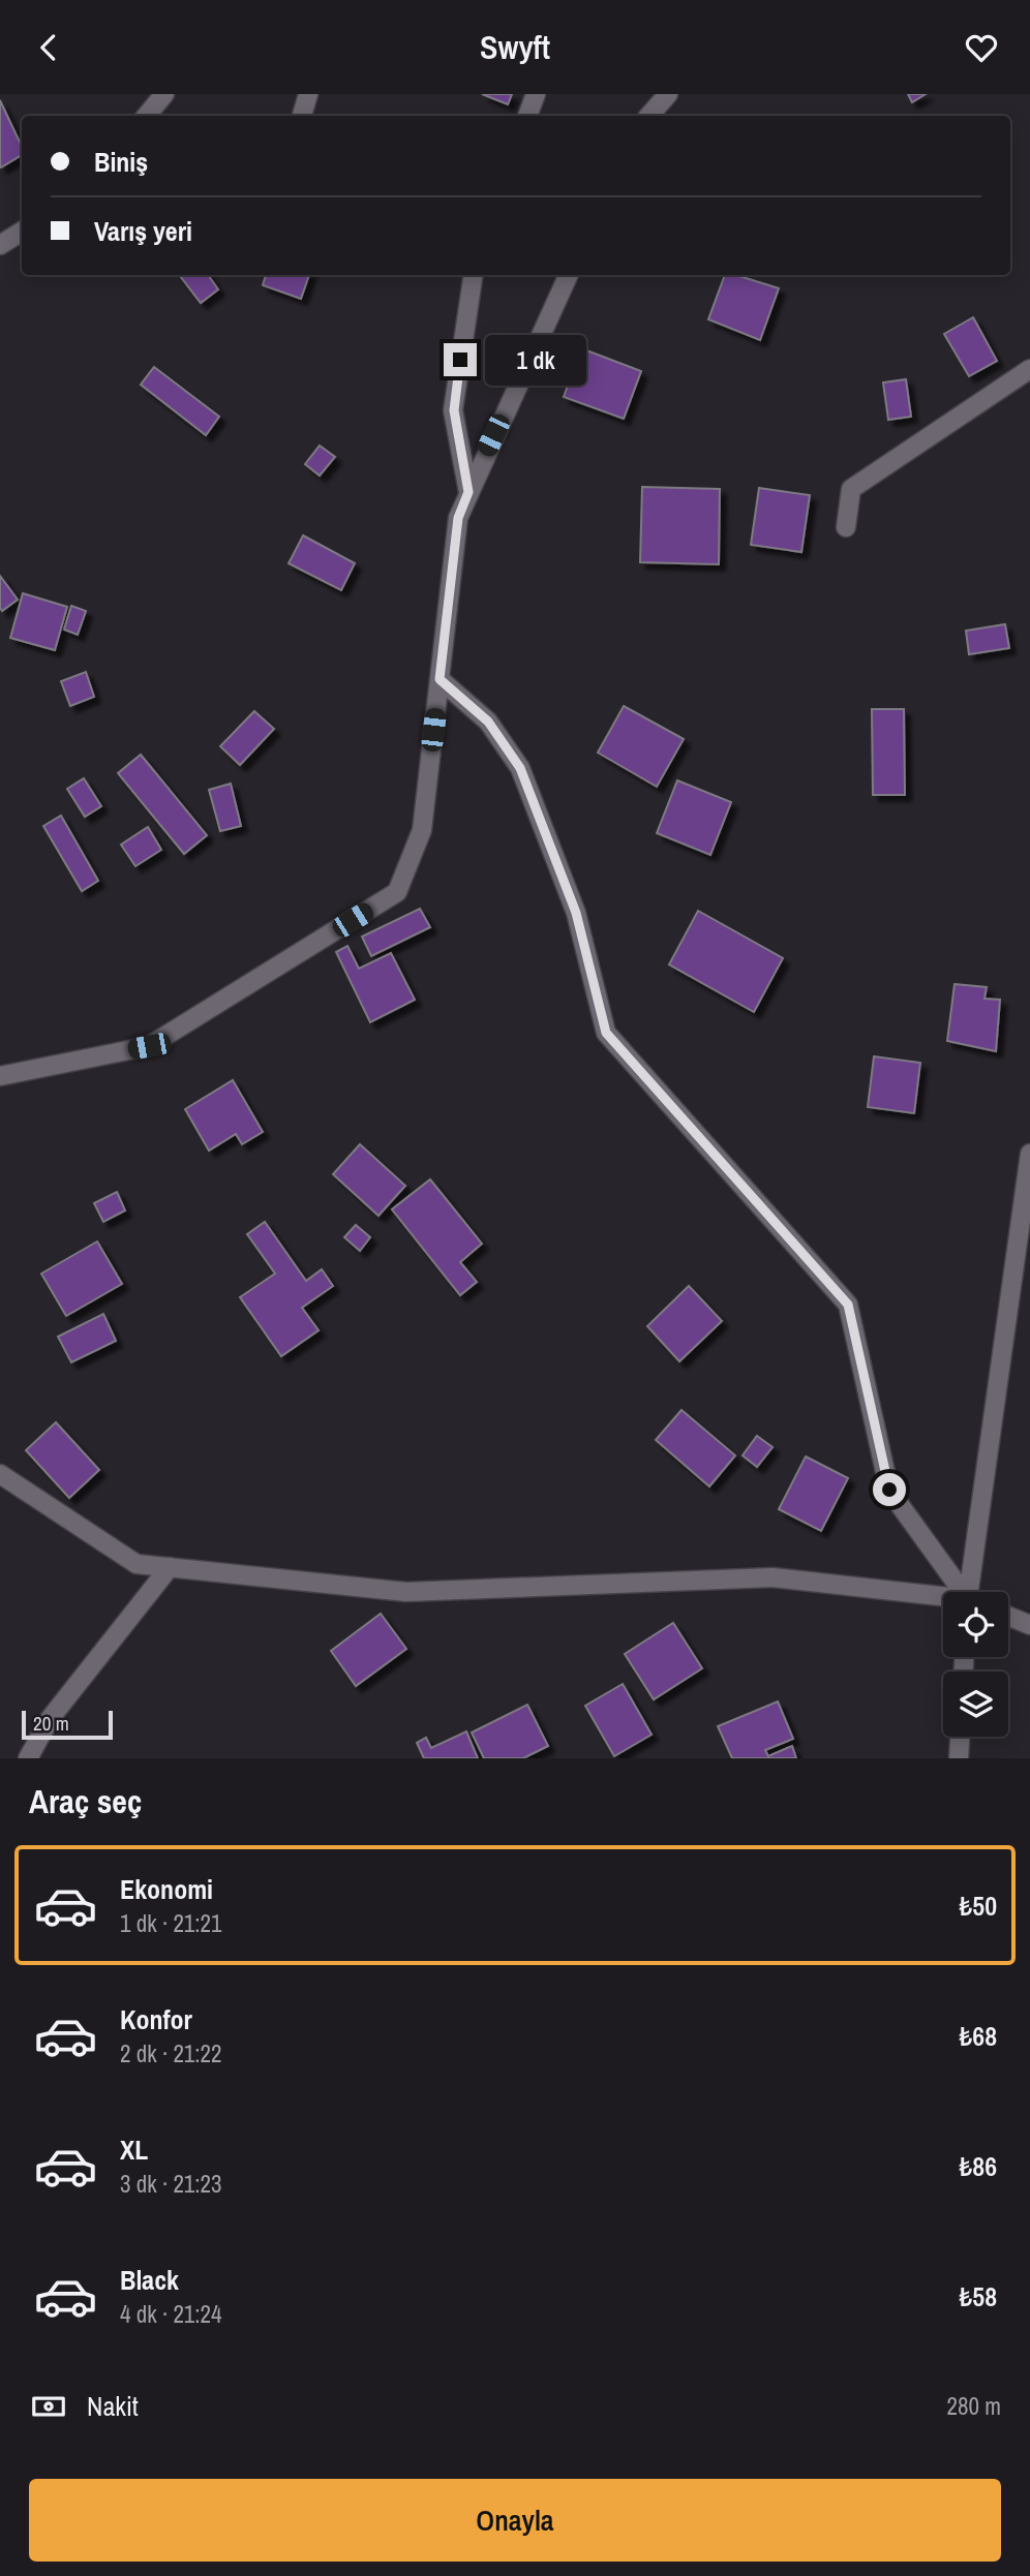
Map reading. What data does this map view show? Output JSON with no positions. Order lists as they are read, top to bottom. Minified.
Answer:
{"scale_bar":"20 m","page":{"header":"Swyft","banner":["Biniş","Varış yeri"],"bubble":"1 dk","scale":"20 m","heading":"Araç seç","list":[{"name":"Ekonomi","note":"1 dk · 21:21","value":"₺50"},{"name":"Konfor","note":"2 dk · 21:22","value":"₺68"},{"name":"XL","note":"3 dk · 21:23","value":"₺86"},{"name":"Black","note":"4 dk · 21:24","value":"₺58"}],"pay":["Nakit","280 m"],"buttons":"Onayla"}}
